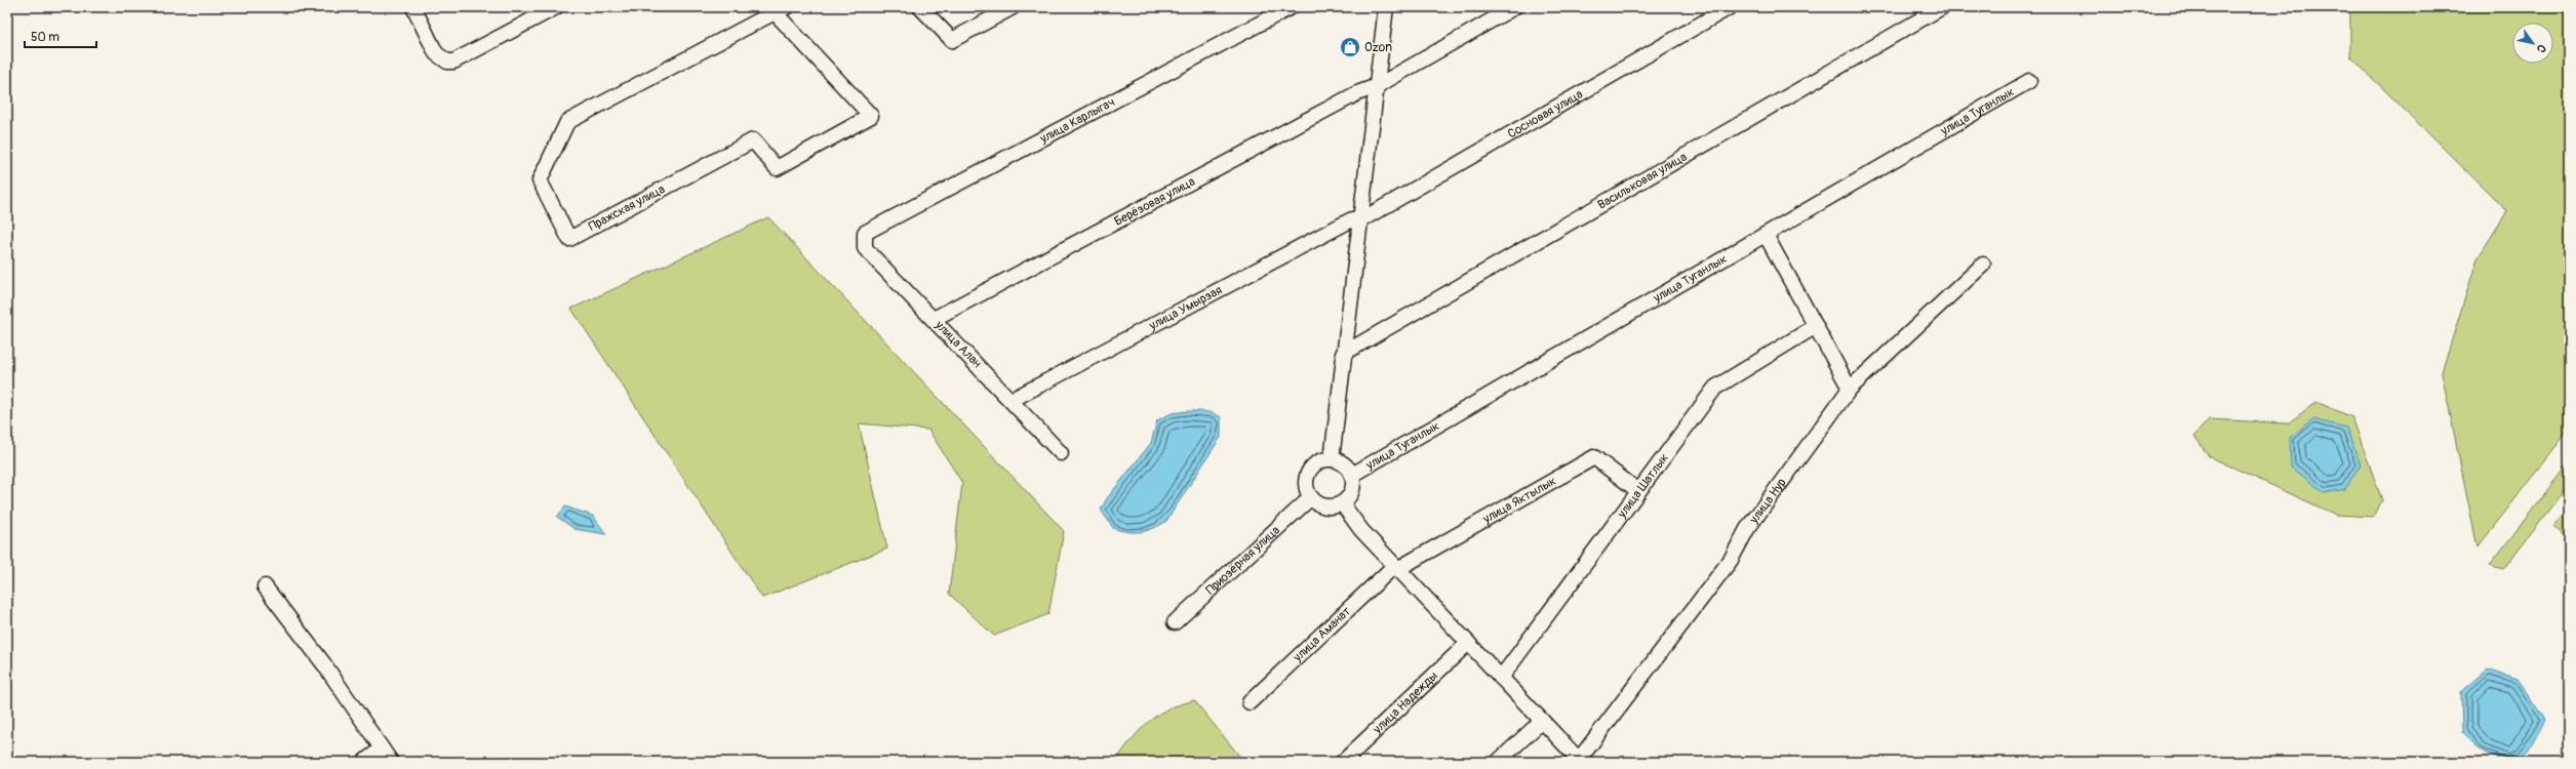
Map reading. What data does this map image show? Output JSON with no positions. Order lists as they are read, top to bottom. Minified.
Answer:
{"streets":{"street":["улица Туганлык","Сосновая улица","улица Карлыгач","Васильковая улица","Берёзовая улица","Пражская улица","улица Умырзая","улица Алан","улица Шатлык","улица Яктылык","улица Нур","Приозёрная улица","улица Аманат","улица Надежды"]},"crossings":[["улица Туганлык","Приозёрная улица"],["Сосновая улица","улица Умырзая"],["улица Карлыгач","улица Алан"],["Берёзовая улица","улица Алан"],["улица Умырзая","улица Алан"],["улица Шатлык","улица Яктылык"],["улица Яктылык","улица Аманат"]],"places":{"shop":["Ozon"]},"scale_bar":"50 m","north":"bottom right"}
